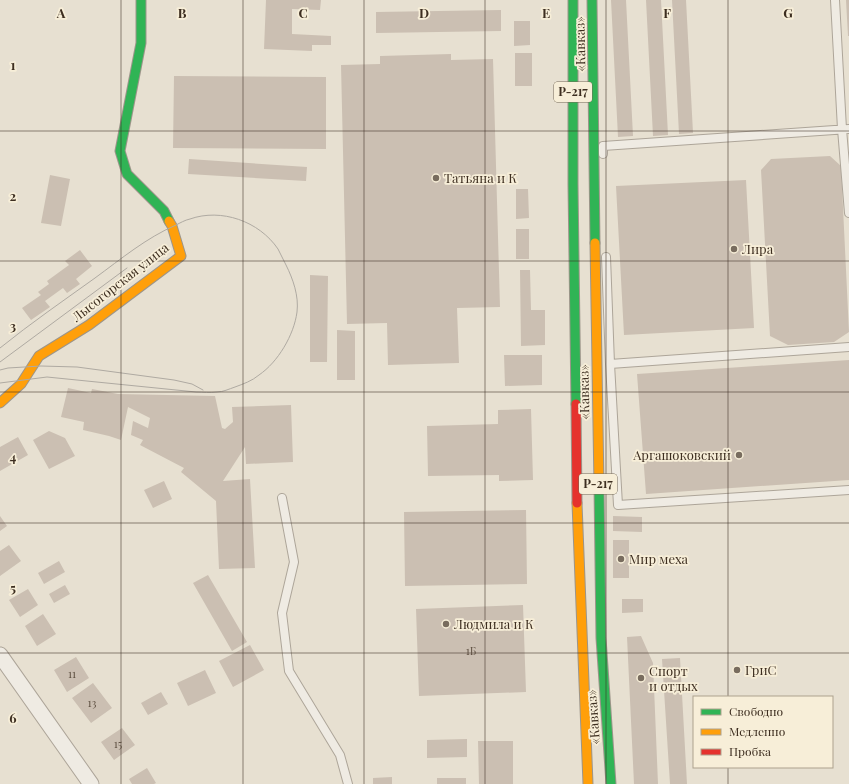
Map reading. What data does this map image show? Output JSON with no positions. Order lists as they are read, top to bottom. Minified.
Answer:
{"streets":{"main road":["«Кавказ»","Р-217","Лысогорская улица"]},"places":["Татьяна и К","Лира","Аргашоковский","Мир меха","Людмила и К","ГриС","Спорт и отдых"],"house_numbers":["1Б","11","13","15"],"legend":["Свободно","Медленно","Пробка"],"grid":{"columns":["A","B","C","D","E","F","G"],"rows":["1","2","3","4","5","6"]}}
